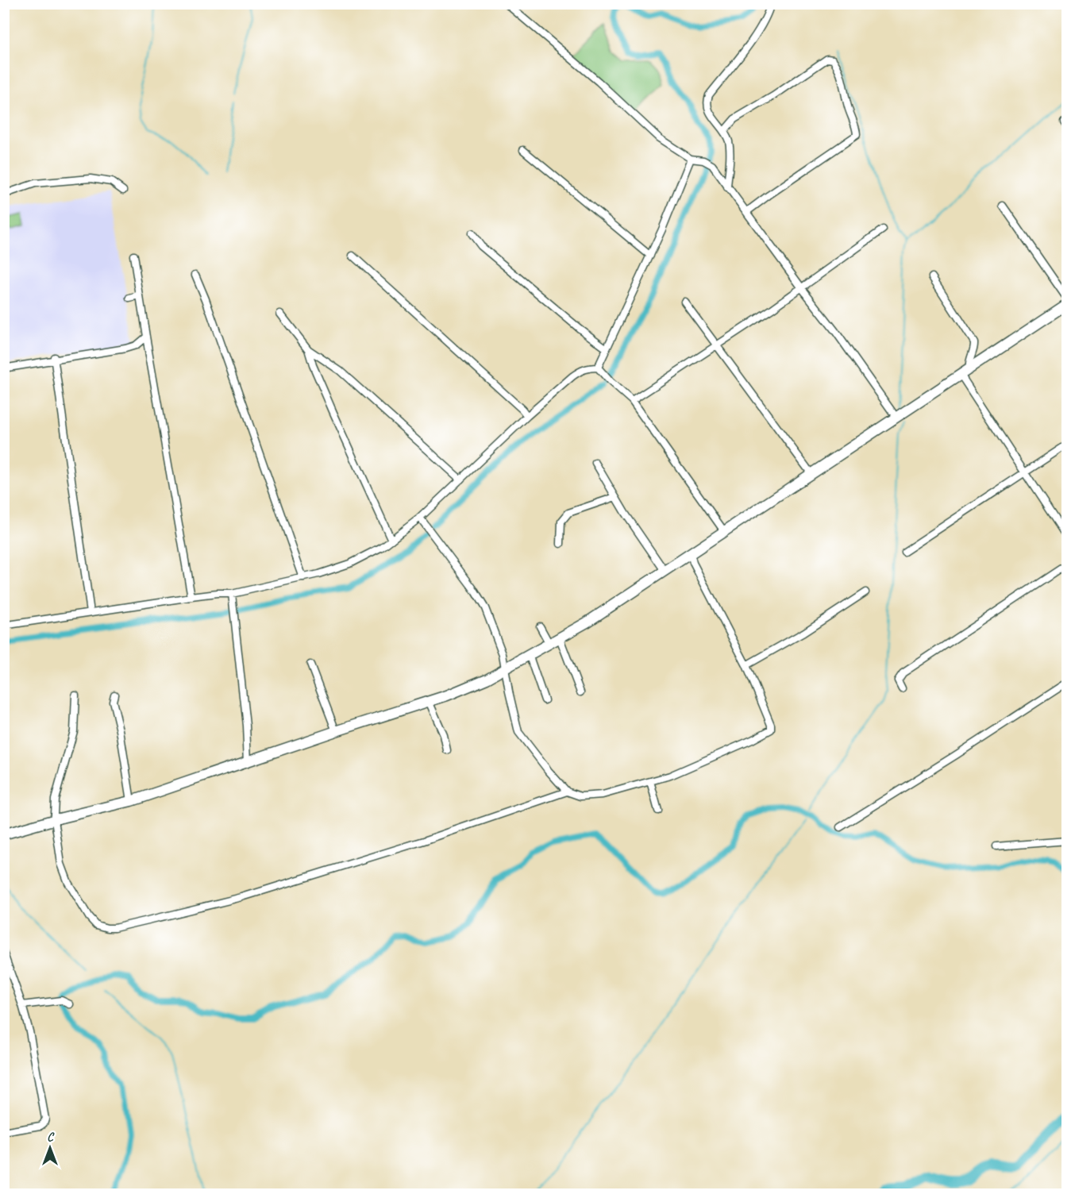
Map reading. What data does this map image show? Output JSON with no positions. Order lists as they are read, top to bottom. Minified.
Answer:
{"north":"top"}
